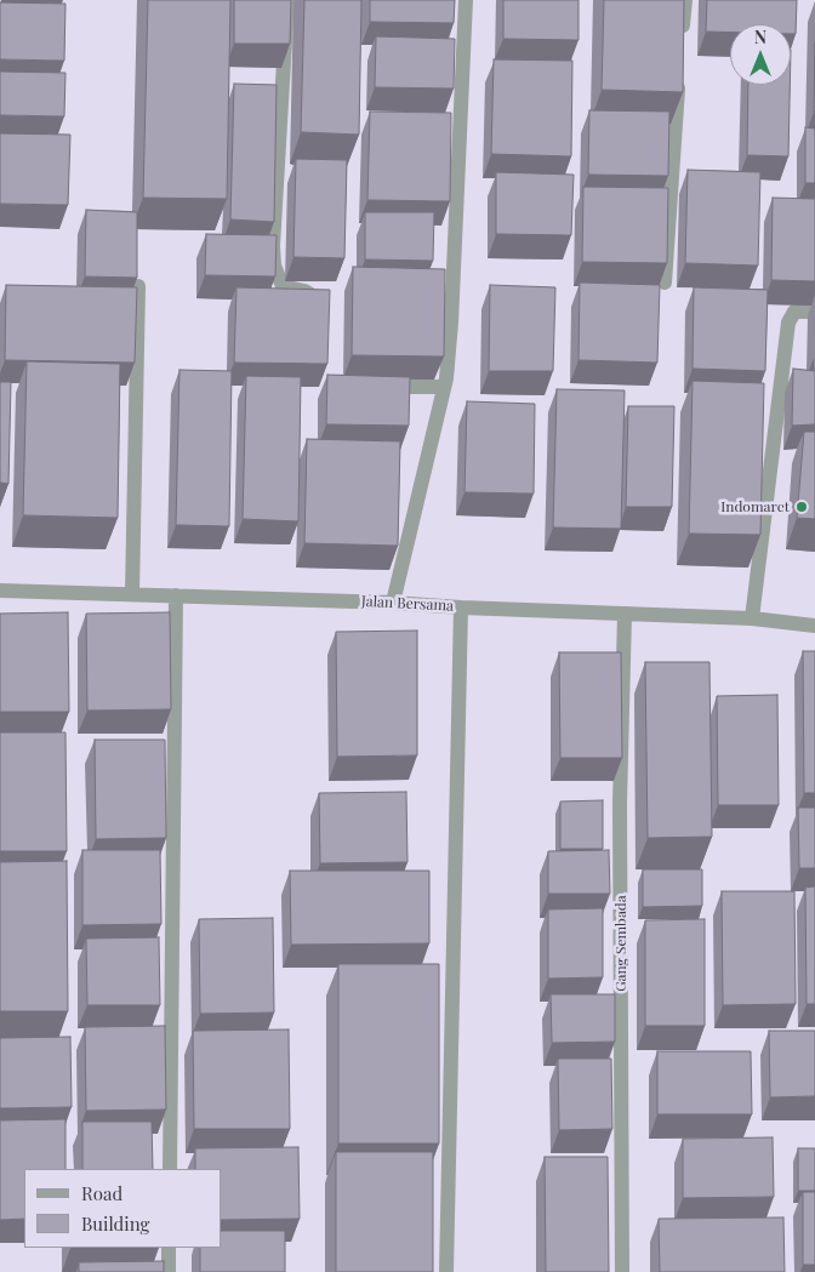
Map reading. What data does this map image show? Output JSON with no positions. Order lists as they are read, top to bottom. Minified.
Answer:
{"streets":{"street":["Jalan Bersama","Gang Sembada"]},"crossings":[["Jalan Bersama","Gang Sembada"]],"places":["Indomaret"],"legend":["Road","Building"],"north":"top"}
